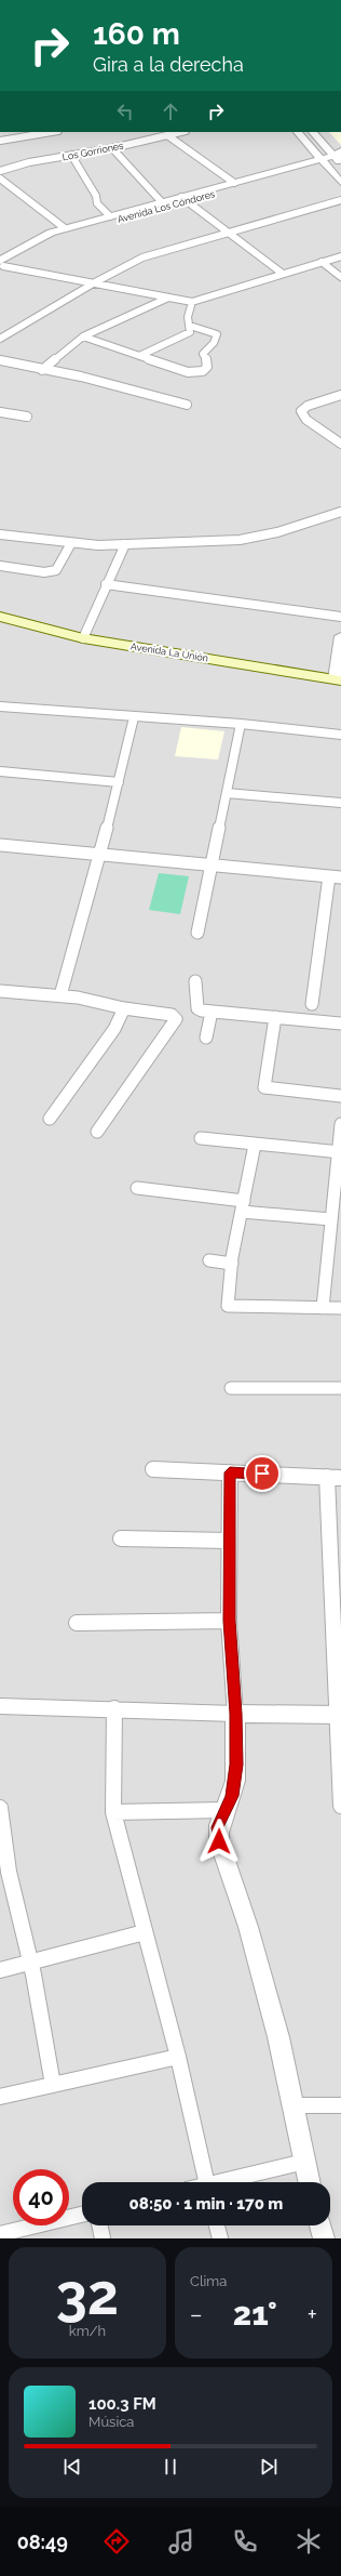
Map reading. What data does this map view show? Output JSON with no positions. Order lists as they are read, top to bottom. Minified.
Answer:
{"streets":{"main road":["Avenida La Unión"],"street":["Los Gorriones","Avenida Los Cóndores"]},"page":{"turn":["160 m","Gira a la derecha"],"limit":"40","trip":"08:50 · 1 min · 170 m","tile":[["32","km/h"],"Clima"],"heat":["−","21°","+"],"song":["100.3 FM","Música"],"tabs":"08:49"}}
